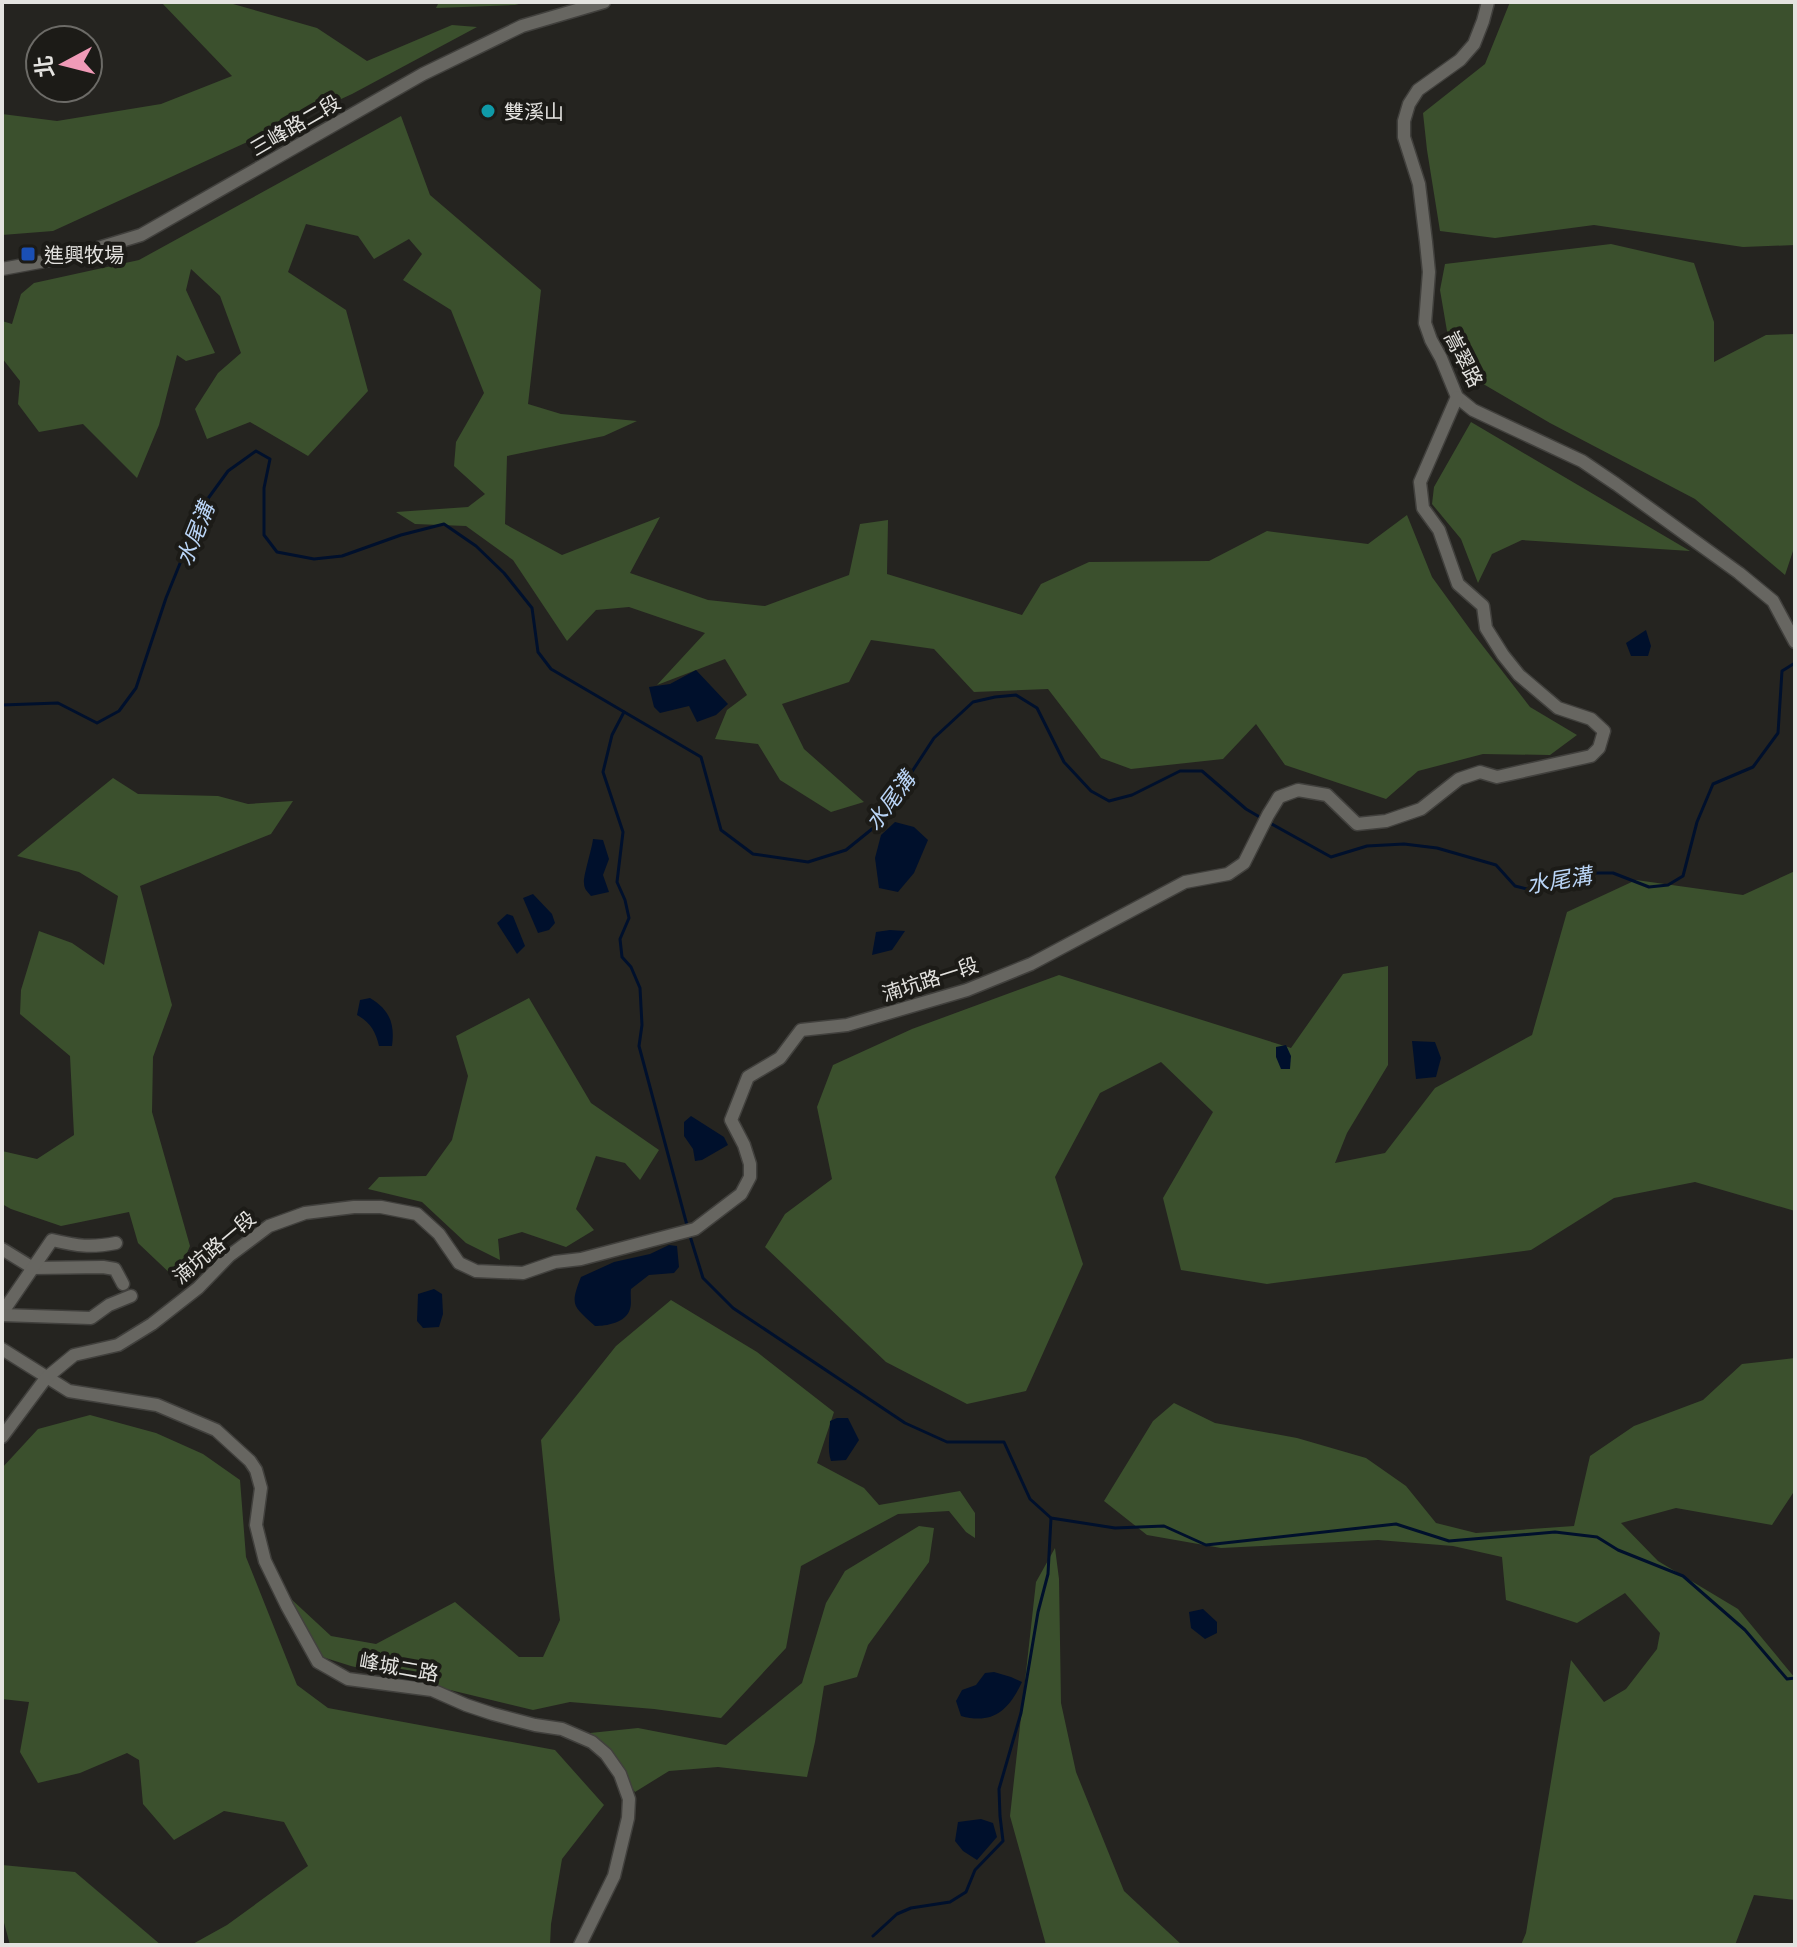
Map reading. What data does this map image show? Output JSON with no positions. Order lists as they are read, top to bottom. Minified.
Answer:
{"streets":{"street":["三峰路二段","嵩翠路","湳坑路一段","峰城二路"]},"crossings":[["嵩翠路","湳坑路一段"],["湳坑路一段","峰城二路"]],"water":["水尾溝"],"places":{"other":["雙溪山"],"transit":["進興牧場"]},"north":"left"}
